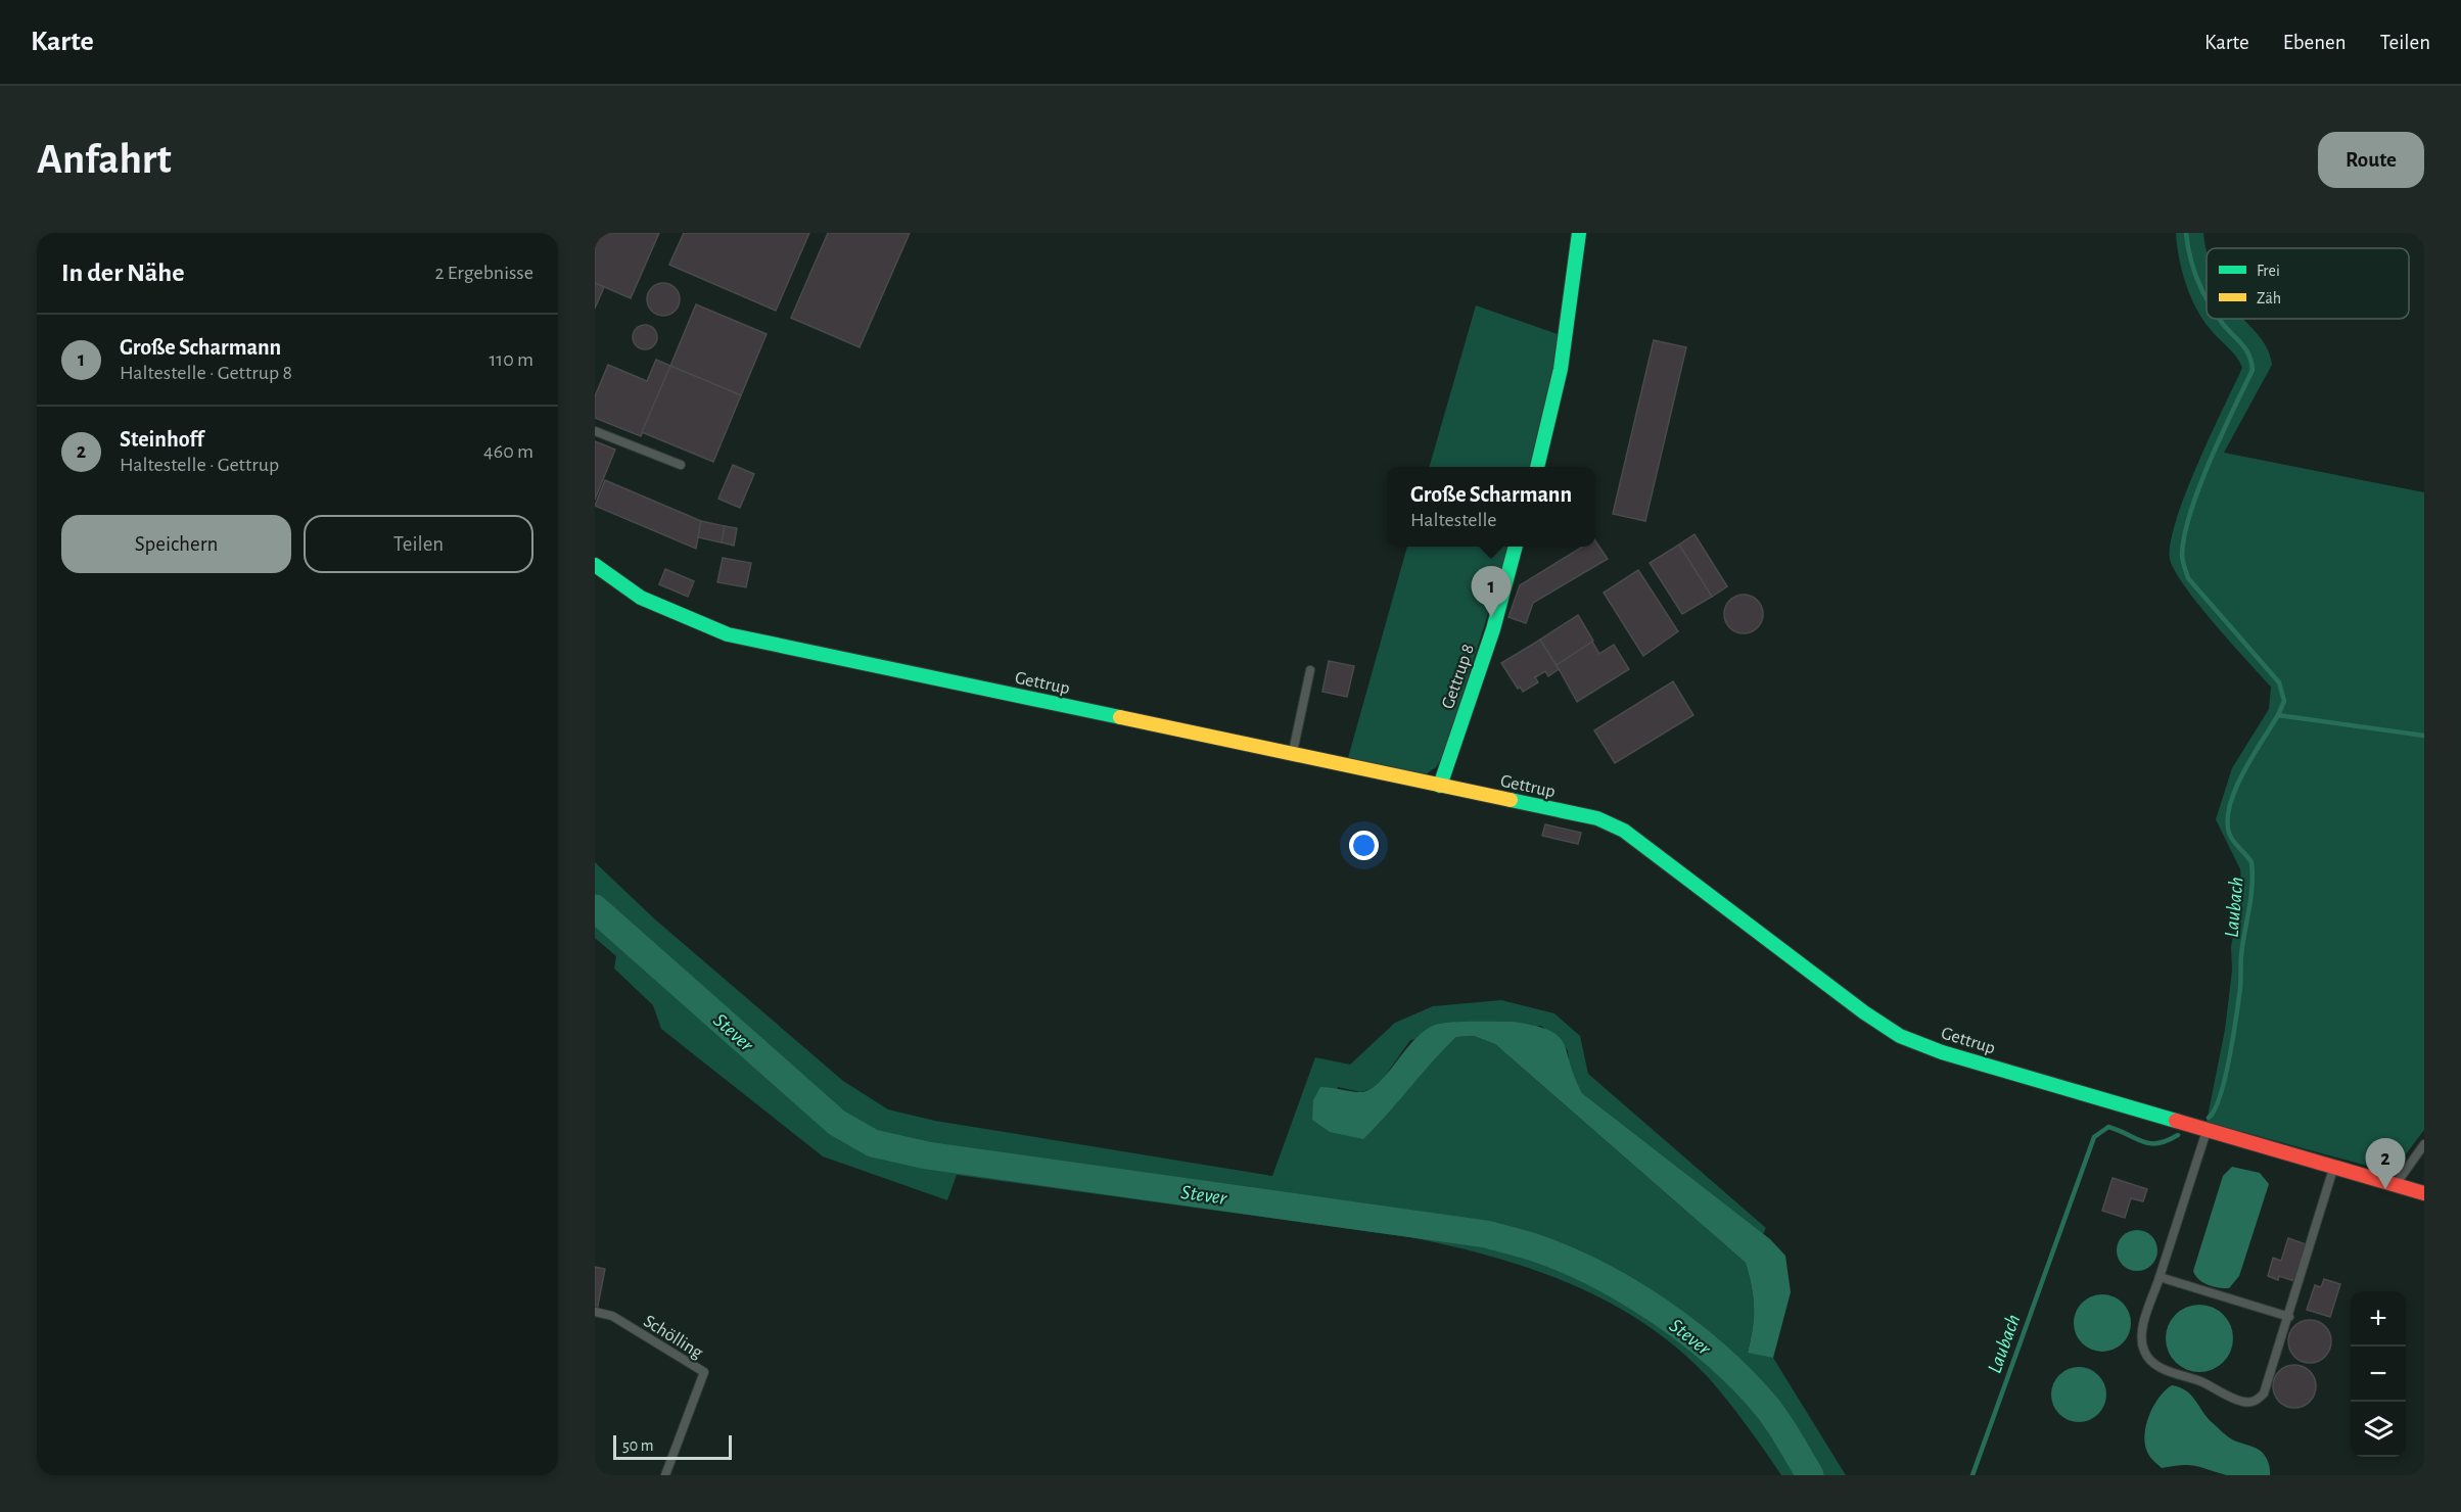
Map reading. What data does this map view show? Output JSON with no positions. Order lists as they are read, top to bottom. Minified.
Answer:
{"streets":{"street":["Gettrup 8","Gettrup"],"lane":["Schölling"]},"crossings":[["Gettrup 8","Gettrup"]],"water":["Laubach","Stever"],"legend":["Frei","Zäh"],"scale_bar":"50 m","page":{"header":"Karte","nav":["Karte","Ebenen","Teilen"],"buttons":["Route",["Speichern","Teilen"]],"title":"Anfahrt","heading":["In der Nähe","2 Ergebnisse"],"list":[{"mark":"1","name":"Große Scharmann","note":"Haltestelle · Gettrup 8","value":"110 m"},{"mark":"2","name":"Steinhoff","note":"Haltestelle · Gettrup","value":"460 m"}],"popup":["Große Scharmann","Haltestelle"],"pins":["1","2"],"map_buttons":["+","−"],"scale":"50 m"}}
